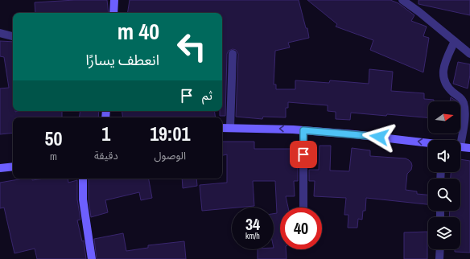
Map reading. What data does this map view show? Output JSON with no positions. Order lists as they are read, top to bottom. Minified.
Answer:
{"north":"right","page":{"turn":["40 m","انعطف يسارًا"],"then":"ثم","eta":["19:01","الوصول","1","دقيقة","50","m"],"speed":"34 km/h","limit":"40"}}
